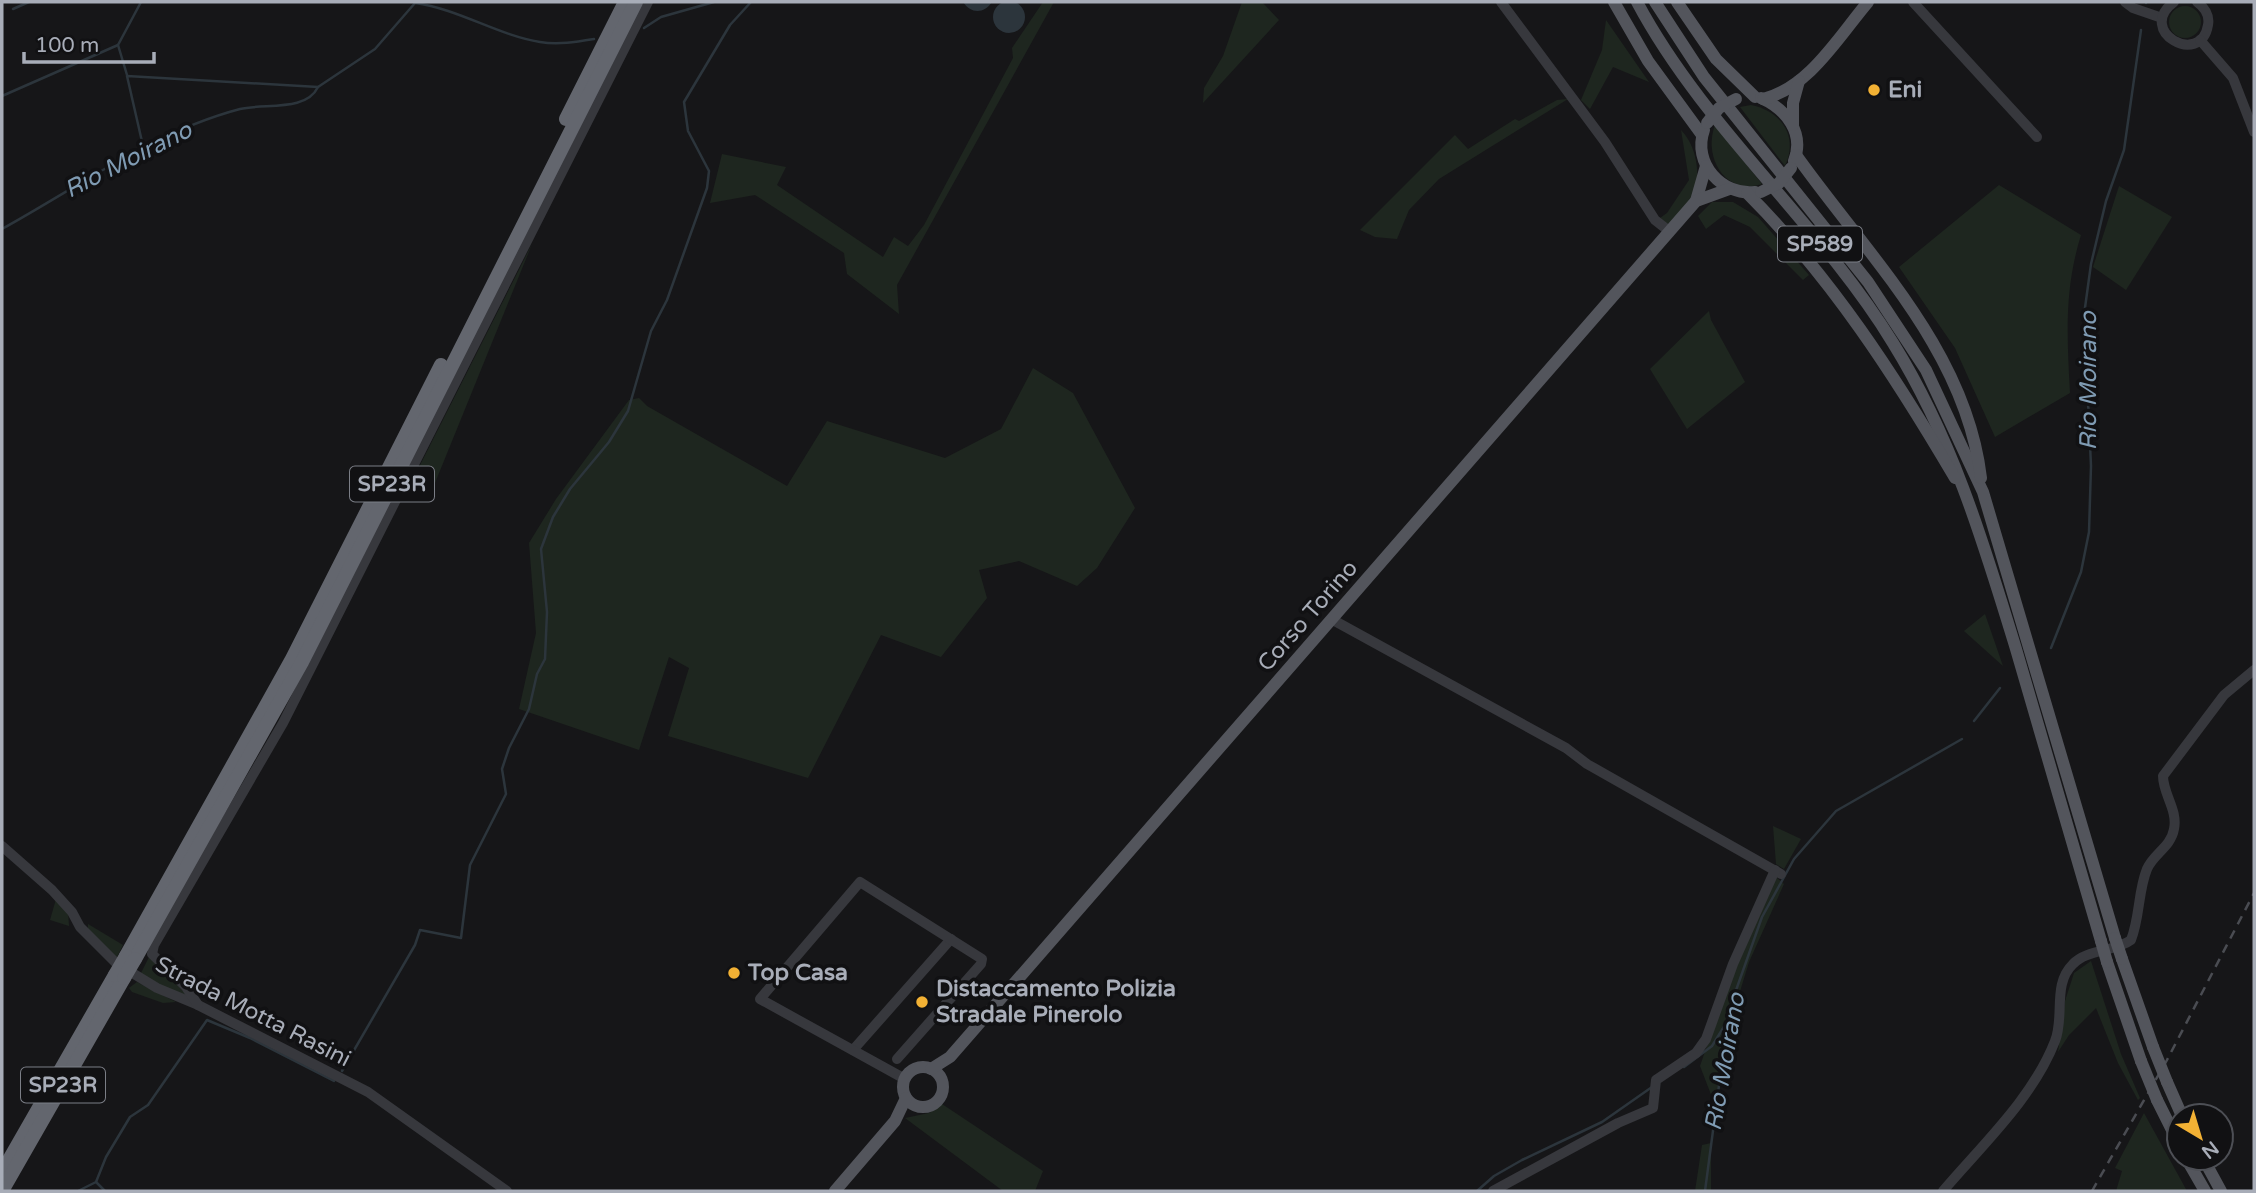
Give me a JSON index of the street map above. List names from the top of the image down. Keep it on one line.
{"streets":{"highway":["SP23R"],"main road":["SP589","Corso Torino"],"street":["Strada Motta Rasini"]},"water":["Rio Moirano"],"places":["Eni","Top Casa","Distaccamento Polizia Stradale Pinerolo"],"scale_bar":"100 m","north":"bottom right"}
